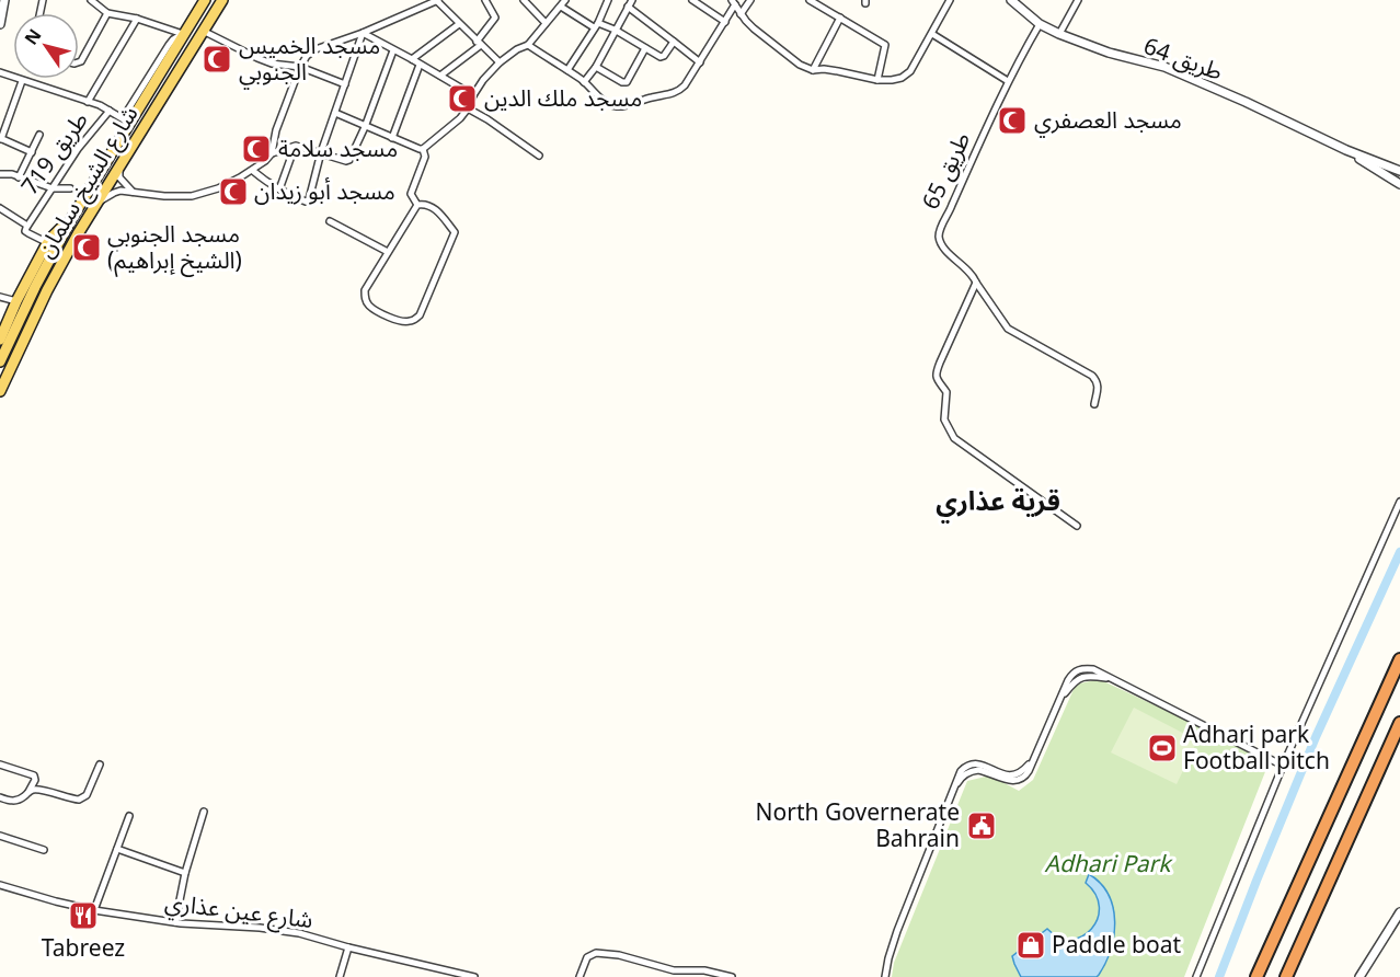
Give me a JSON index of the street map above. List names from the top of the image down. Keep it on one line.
{"streets":{"main road":["شارع الشيخ سلمان"],"street":["طريق 64","طريق 719","طريق 65","شارع عين عذاري"]},"crossings":[["طريق 64","طريق 65"]],"districts":["قرية عذاري"],"parks":["Adhari Park"],"places":{"mosque":["مسجد الخميس الجنوبي","مسجد ملك الدين","مسجد العصفري","مسجد سلامة","مسجد أبو زيدان","مسجد الجنوبي (الشيخ إبراهيم)"],"sports":["Adhari park Football pitch"],"public building":["North Governerate Bahrain"],"restaurant":["Tabreez"],"shop":["Paddle boat"]},"north":"top left"}
